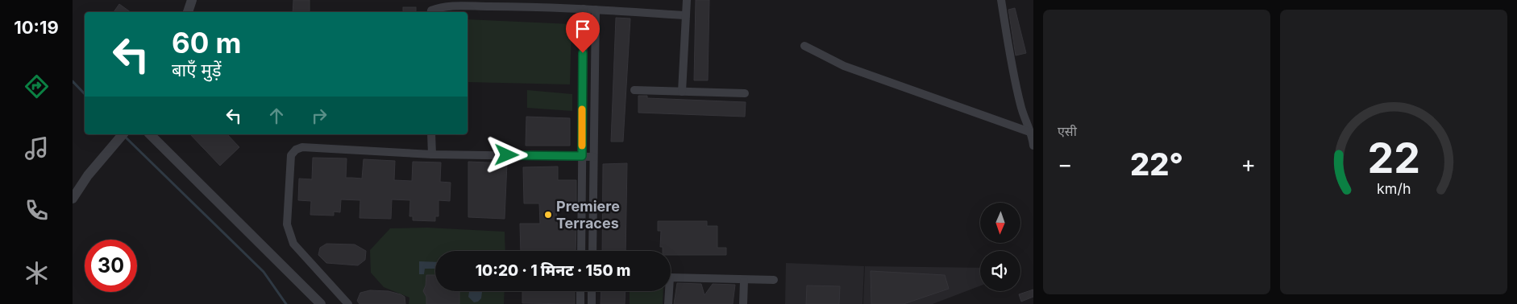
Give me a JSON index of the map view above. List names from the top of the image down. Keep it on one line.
{"places":["Premiere Terraces"],"north":"bottom","page":{"tabs":"10:19","tile":"एसी","turn":["60 m","बाएँ मुड़ें"],"heat":["−","22°","+"],"limit":"30","trip":"10:20 · 1 मिनट · 150 m","gauge":["22","km/h"]}}
